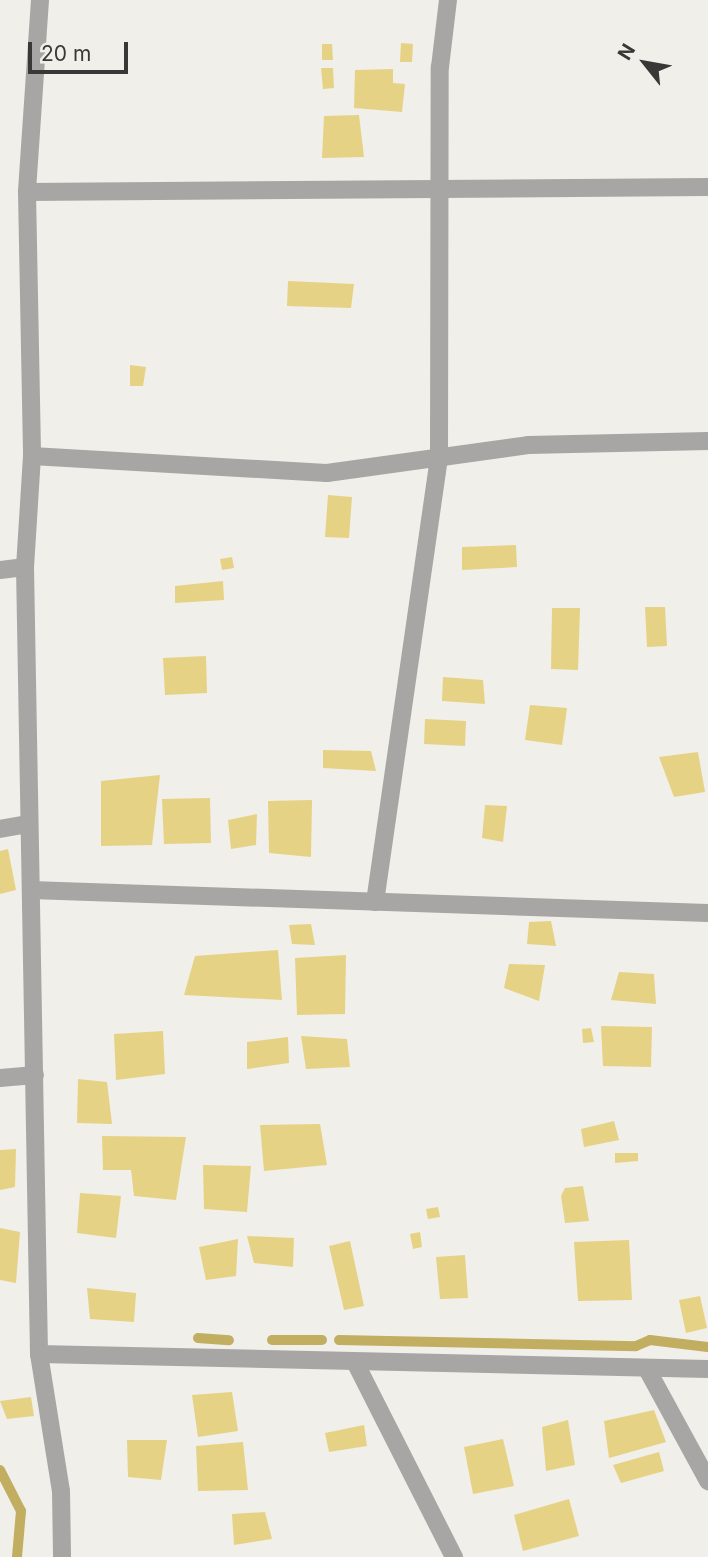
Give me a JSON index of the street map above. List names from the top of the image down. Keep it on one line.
{"scale_bar":"20 m","north":"top left"}
